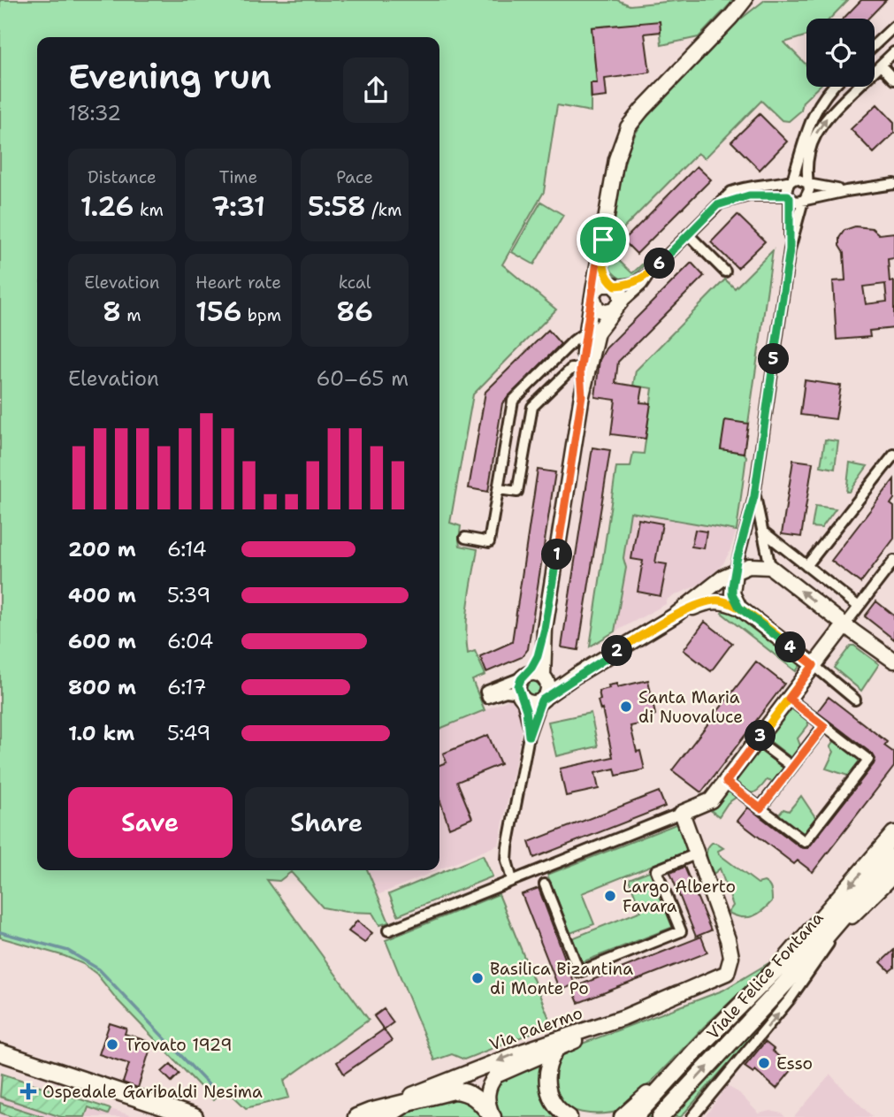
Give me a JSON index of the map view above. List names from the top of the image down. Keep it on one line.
{"streets":{"main road":["Viale Felice Fontana"],"street":["Via Palermo"]},"places":{"other":["Santa Maria di Nuovaluce","Largo Alberto Favara","Basilica Bizantina di Monte Po","Trovato 1929","Esso"],"health":["Ospedale Garibaldi Nesima"]},"page":{"heading":["Evening run","18:32"],"stats":[["Distance","1.26 km"],["Time","7:31"],["Pace","5:58 /km"],["Elevation","8 m"],["Heart rate","156 bpm"],["kcal","86"]],"pins":["6","5","1","4","2","3"],"chart":["Elevation","60–65 m"],"list":[{"name":"200 m","note":"6:14"},{"name":"400 m","note":"5:39"},{"name":"600 m","note":"6:04"},{"name":"800 m","note":"6:17"},{"name":"1.0 km","note":"5:49"}],"buttons":["Save","Share"]}}
